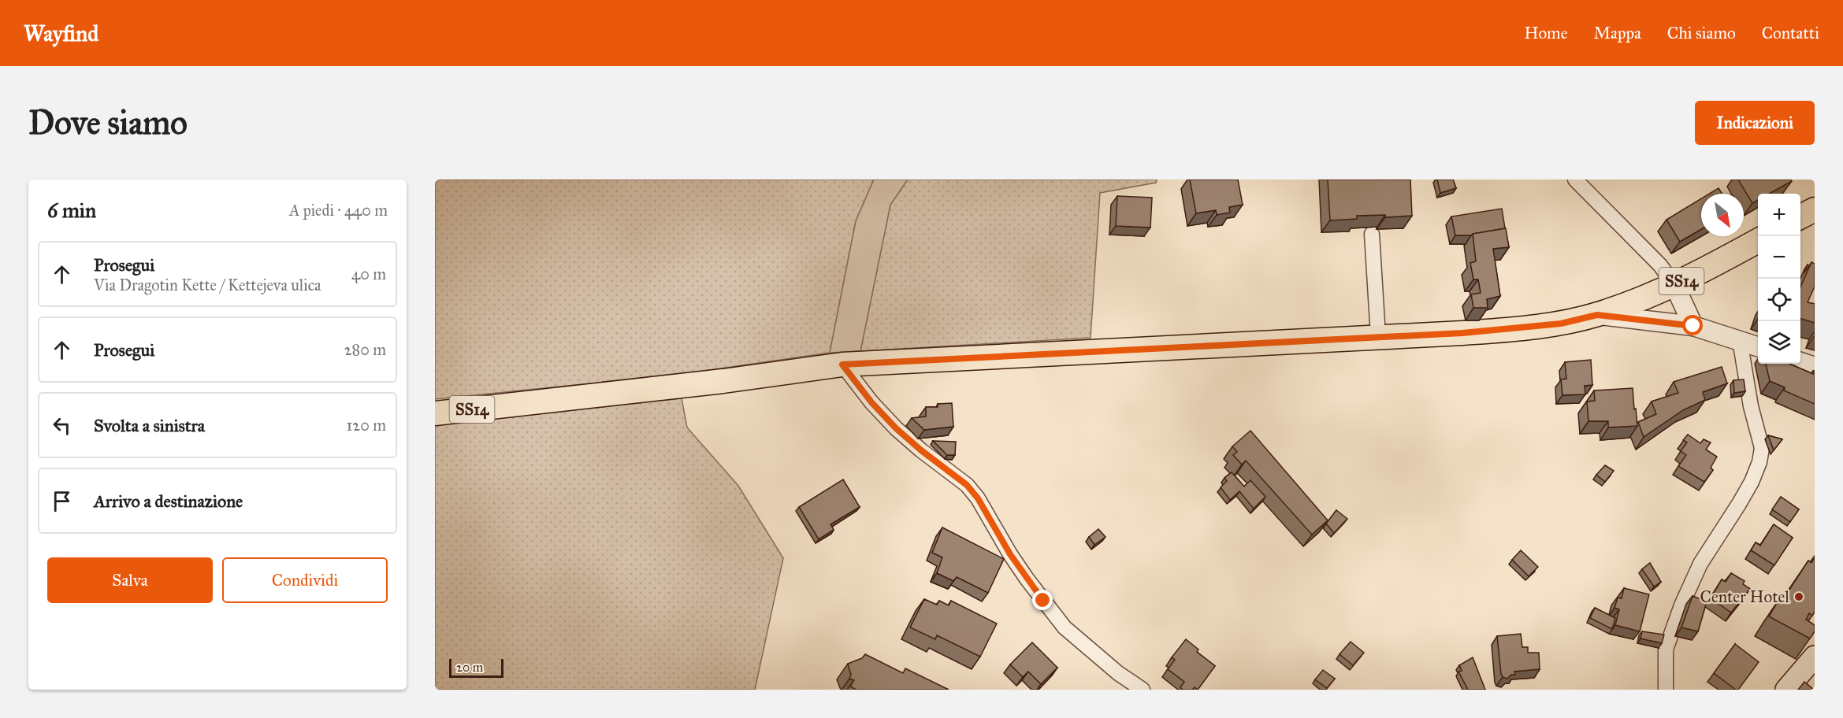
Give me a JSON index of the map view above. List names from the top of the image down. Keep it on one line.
{"streets":{"main road":["SS14"]},"places":["Center Hotel"],"scale_bar":"20 m","north":"bottom right","page":{"header":"Wayfind","nav":["Home","Mappa","Chi siamo","Contatti"],"buttons":["Indicazioni",["Salva","Condividi"]],"title":"Dove siamo","heading":["6 min","A piedi · 440 m"],"map_buttons":["+","−"],"list":[["Prosegui","Via Dragotin Kette / Kettejeva ulica","40 m"],["Prosegui","280 m"],["Svolta a sinistra","120 m"],"Arrivo a destinazione"],"scale":"20 m"}}
